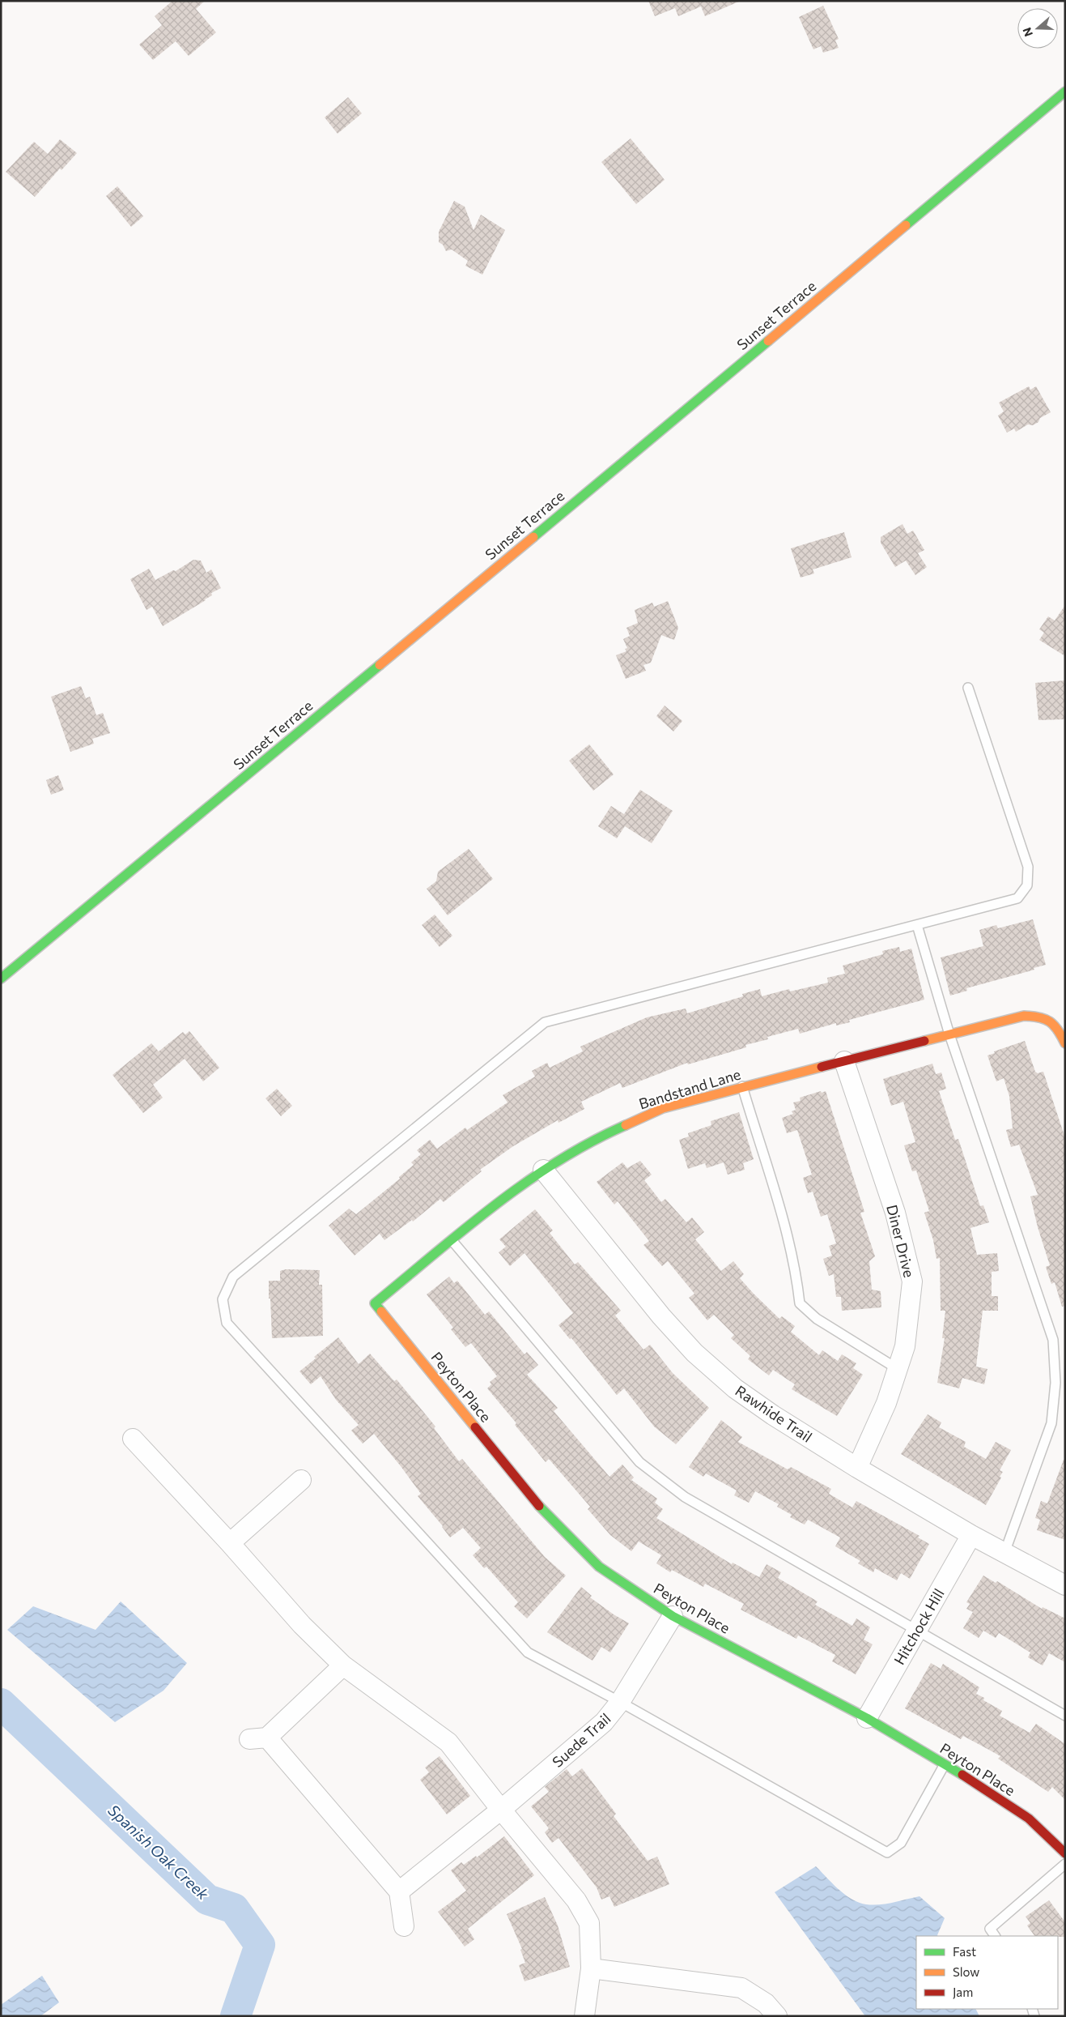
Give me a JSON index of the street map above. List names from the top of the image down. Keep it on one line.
{"streets":{"street":["Sunset Terrace","Bandstand Lane","Diner Drive","Peyton Place","Rawhide Trail","Hitchock Hill","Suede Trail"]},"crossings":[["Bandstand Lane","Diner Drive"],["Bandstand Lane","Peyton Place"],["Bandstand Lane","Rawhide Trail"],["Diner Drive","Rawhide Trail"],["Peyton Place","Hitchock Hill"],["Peyton Place","Suede Trail"],["Rawhide Trail","Hitchock Hill"]],"water":["Spanish Oak Creek"],"legend":["Fast","Slow","Jam"],"north":"left"}
